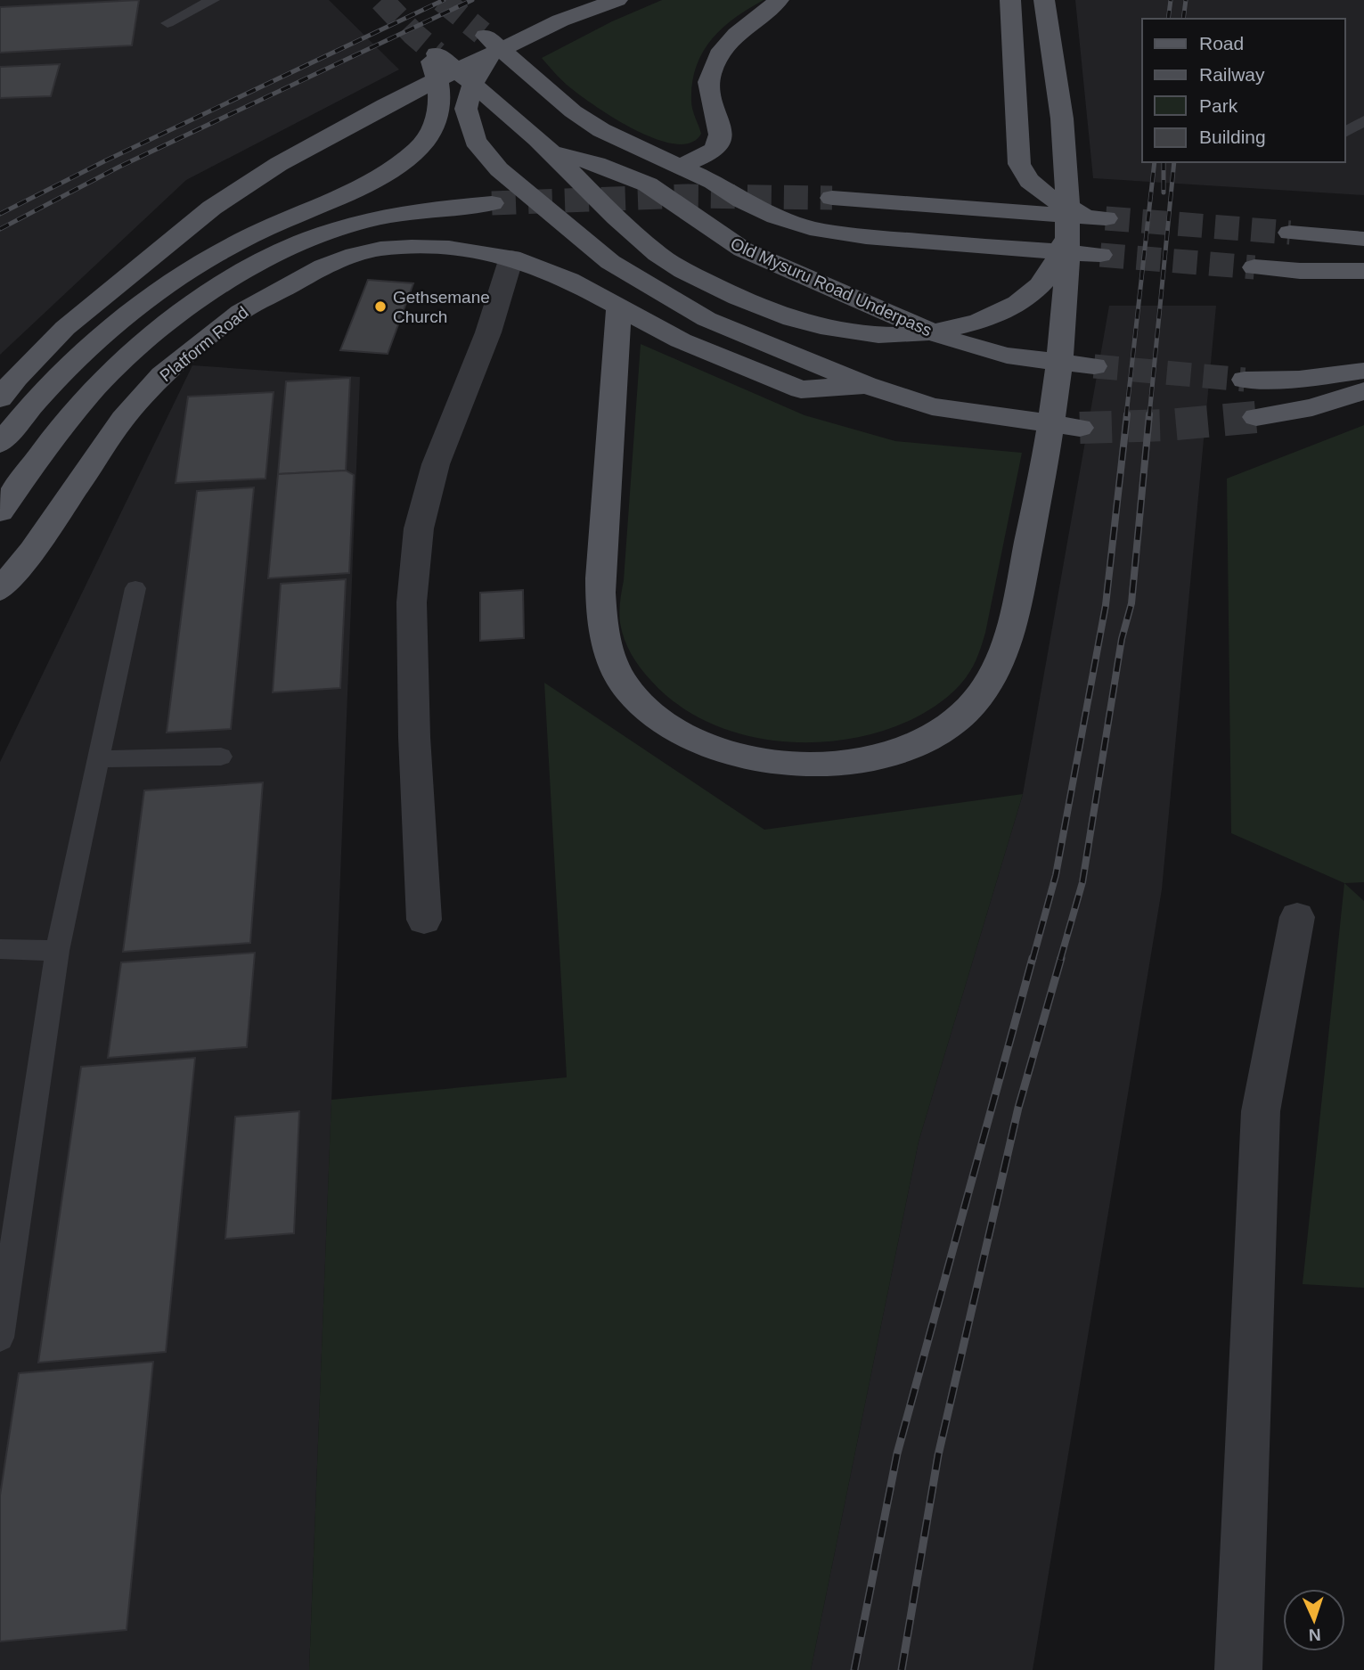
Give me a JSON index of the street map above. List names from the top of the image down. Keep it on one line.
{"streets":{"main road":["Old Mysuru Road Underpass","Platform Road"]},"places":["Gethsemane Church"],"legend":["Road","Railway","Park","Building"],"north":"bottom"}
